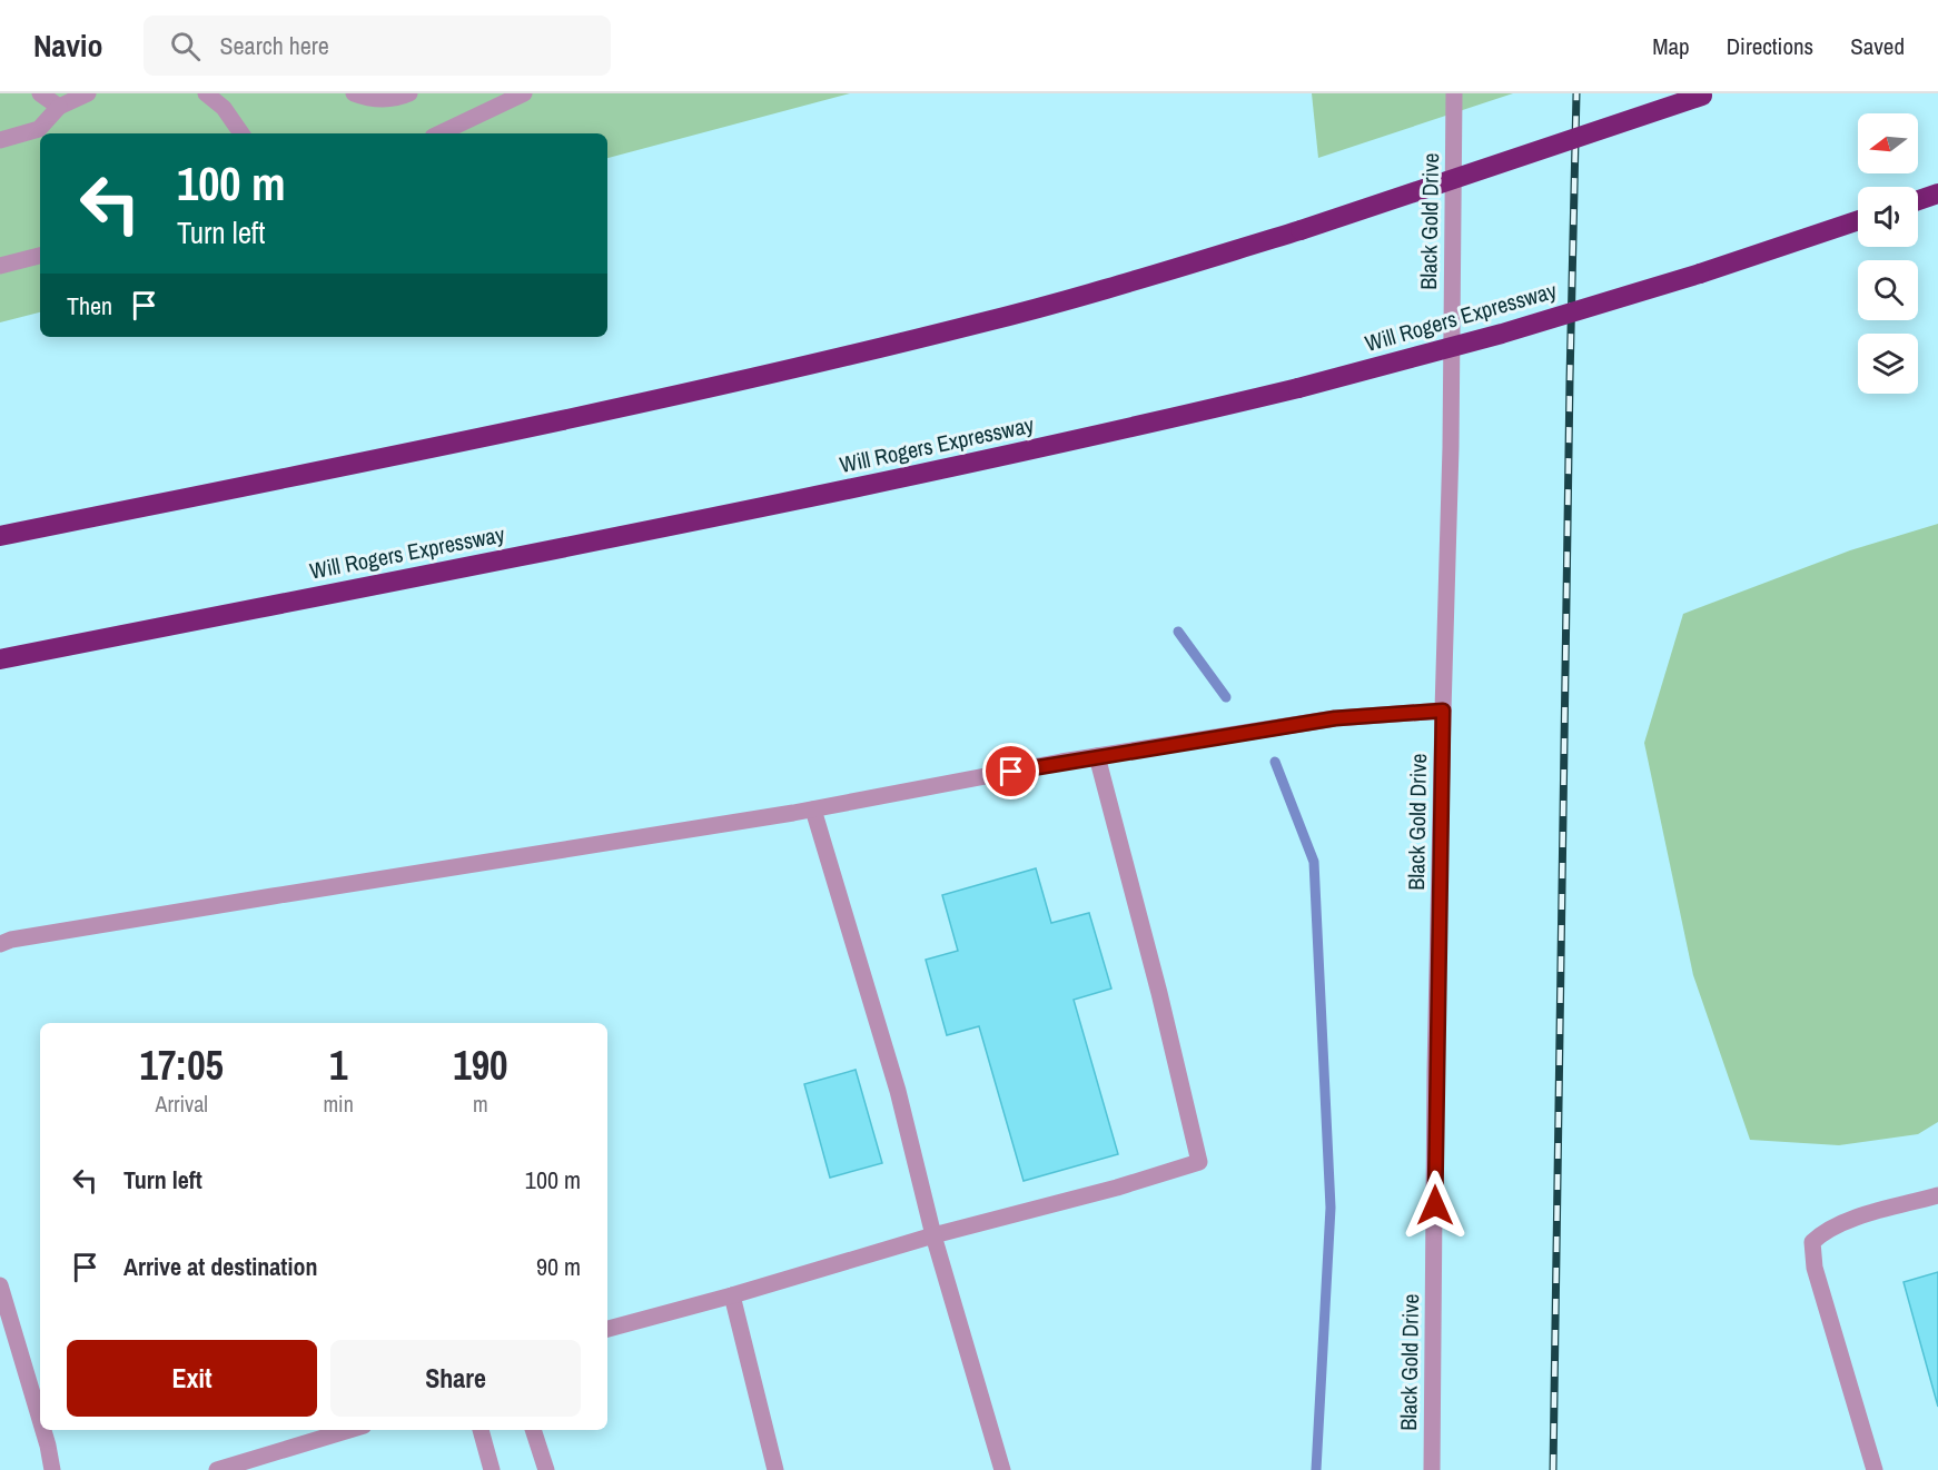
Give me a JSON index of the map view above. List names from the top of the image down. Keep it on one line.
{"streets":{"highway":["Will Rogers Expressway"],"street":["Black Gold Drive"]},"north":"left","page":{"header":"Navio","search":"Search here","nav":["Map","Directions","Saved"],"turn":["100 m","Turn left"],"then":"Then","eta":["17:05","Arrival","1","min","190","m"],"list":[{"name":"Turn left","value":"100 m"},{"name":"Arrive at destination","value":"90 m"}],"buttons":["Exit","Share"]}}
